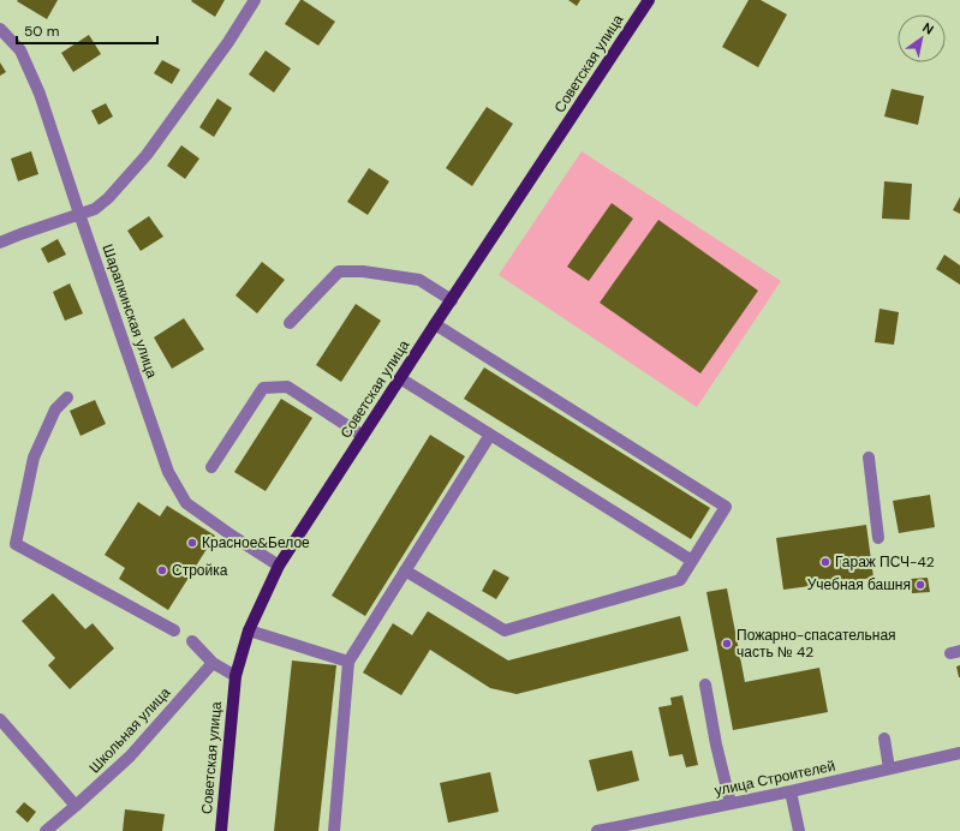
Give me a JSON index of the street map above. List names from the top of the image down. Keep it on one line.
{"streets":{"main road":["Советская улица"],"street":["Шарапкинская улица","Школьная улица","улица Строителей"]},"crossings":[["Советская улица","Шарапкинская улица"]],"places":["Красное&Белое","Гараж ПСЧ-42","Стройка","Учебная башня","Пожарно-спасательная часть № 42"],"scale_bar":"50 m","north":"top right"}
